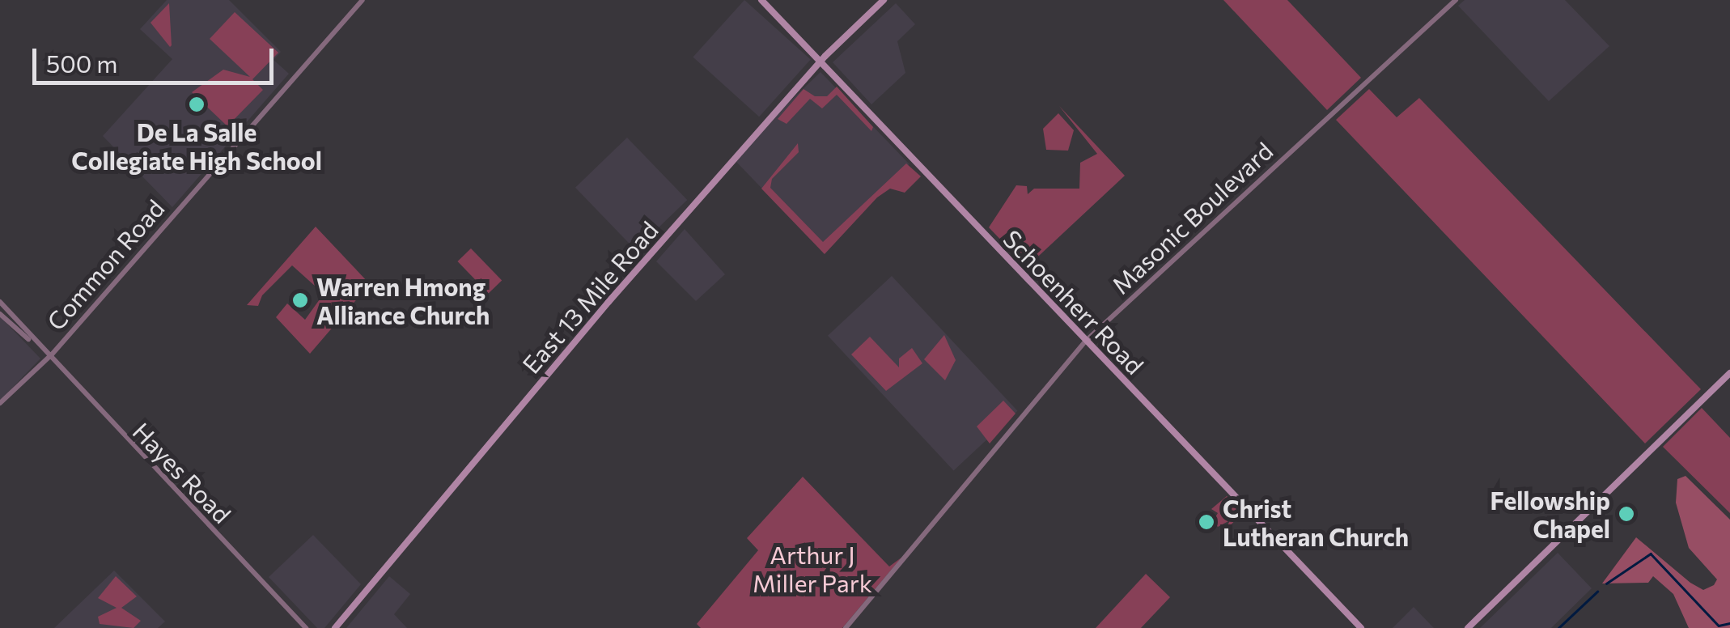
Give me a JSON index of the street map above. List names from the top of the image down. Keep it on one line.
{"streets":{"main road":["East 13 Mile Road","Schoenherr Road"],"street":["Masonic Boulevard","Common Road","Hayes Road"]},"crossings":[["Masonic Boulevard","Schoenherr Road"],["Common Road","Hayes Road"],["East 13 Mile Road","Schoenherr Road"]],"parks":["Arthur J Miller Park"],"places":["De La Salle Collegiate High School","Warren Hmong Alliance Church","Fellowship Chapel","Christ Lutheran Church"],"scale_bar":"500 m"}
